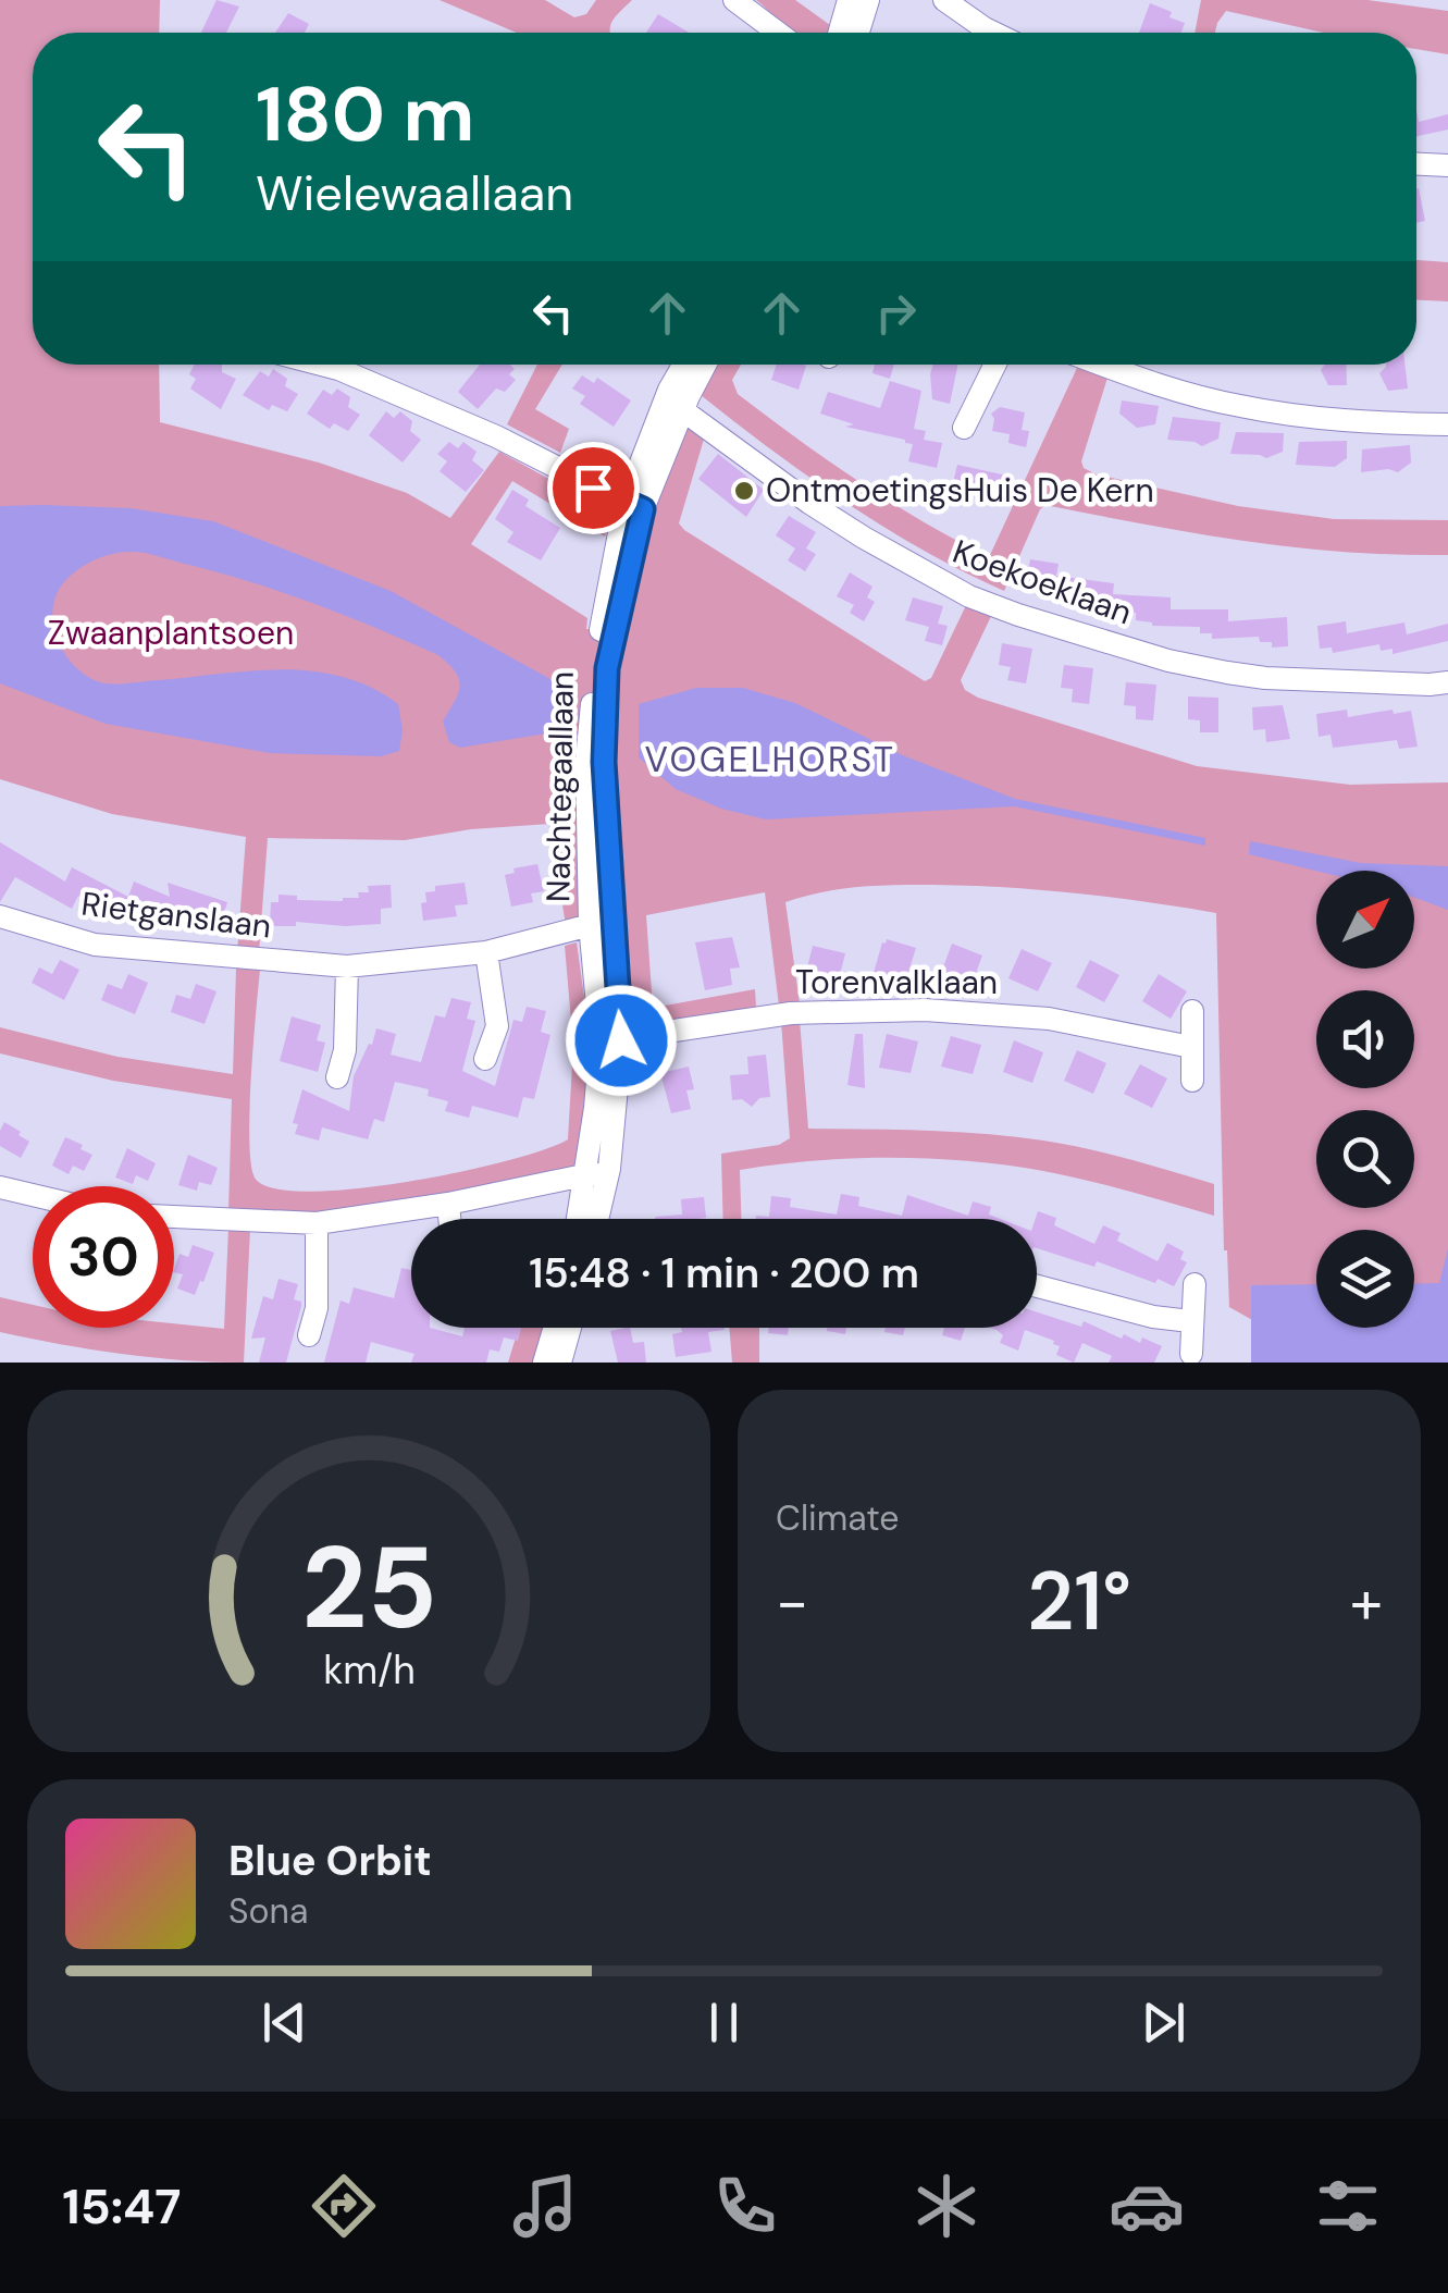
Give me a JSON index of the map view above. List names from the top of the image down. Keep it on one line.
{"streets":{"street":["Koekoeklaan","Nachtegaallaan","Rietganslaan","Torenvalklaan"]},"crossings":[["Koekoeklaan","Nachtegaallaan"],["Nachtegaallaan","Rietganslaan"],["Nachtegaallaan","Torenvalklaan"]],"districts":["VOGELHORST"],"parks":["Zwaanplantsoen"],"places":["OntmoetingsHuis De Kern"],"north":"top right","page":{"turn":["180 m","Wielewaallaan"],"limit":"30","trip":"15:48 · 1 min · 200 m","tile":"Climate","heat":["−","21°","+"],"song":["Blue Orbit","Sona"],"tabs":"15:47","gauge":["25","km/h"]}}
